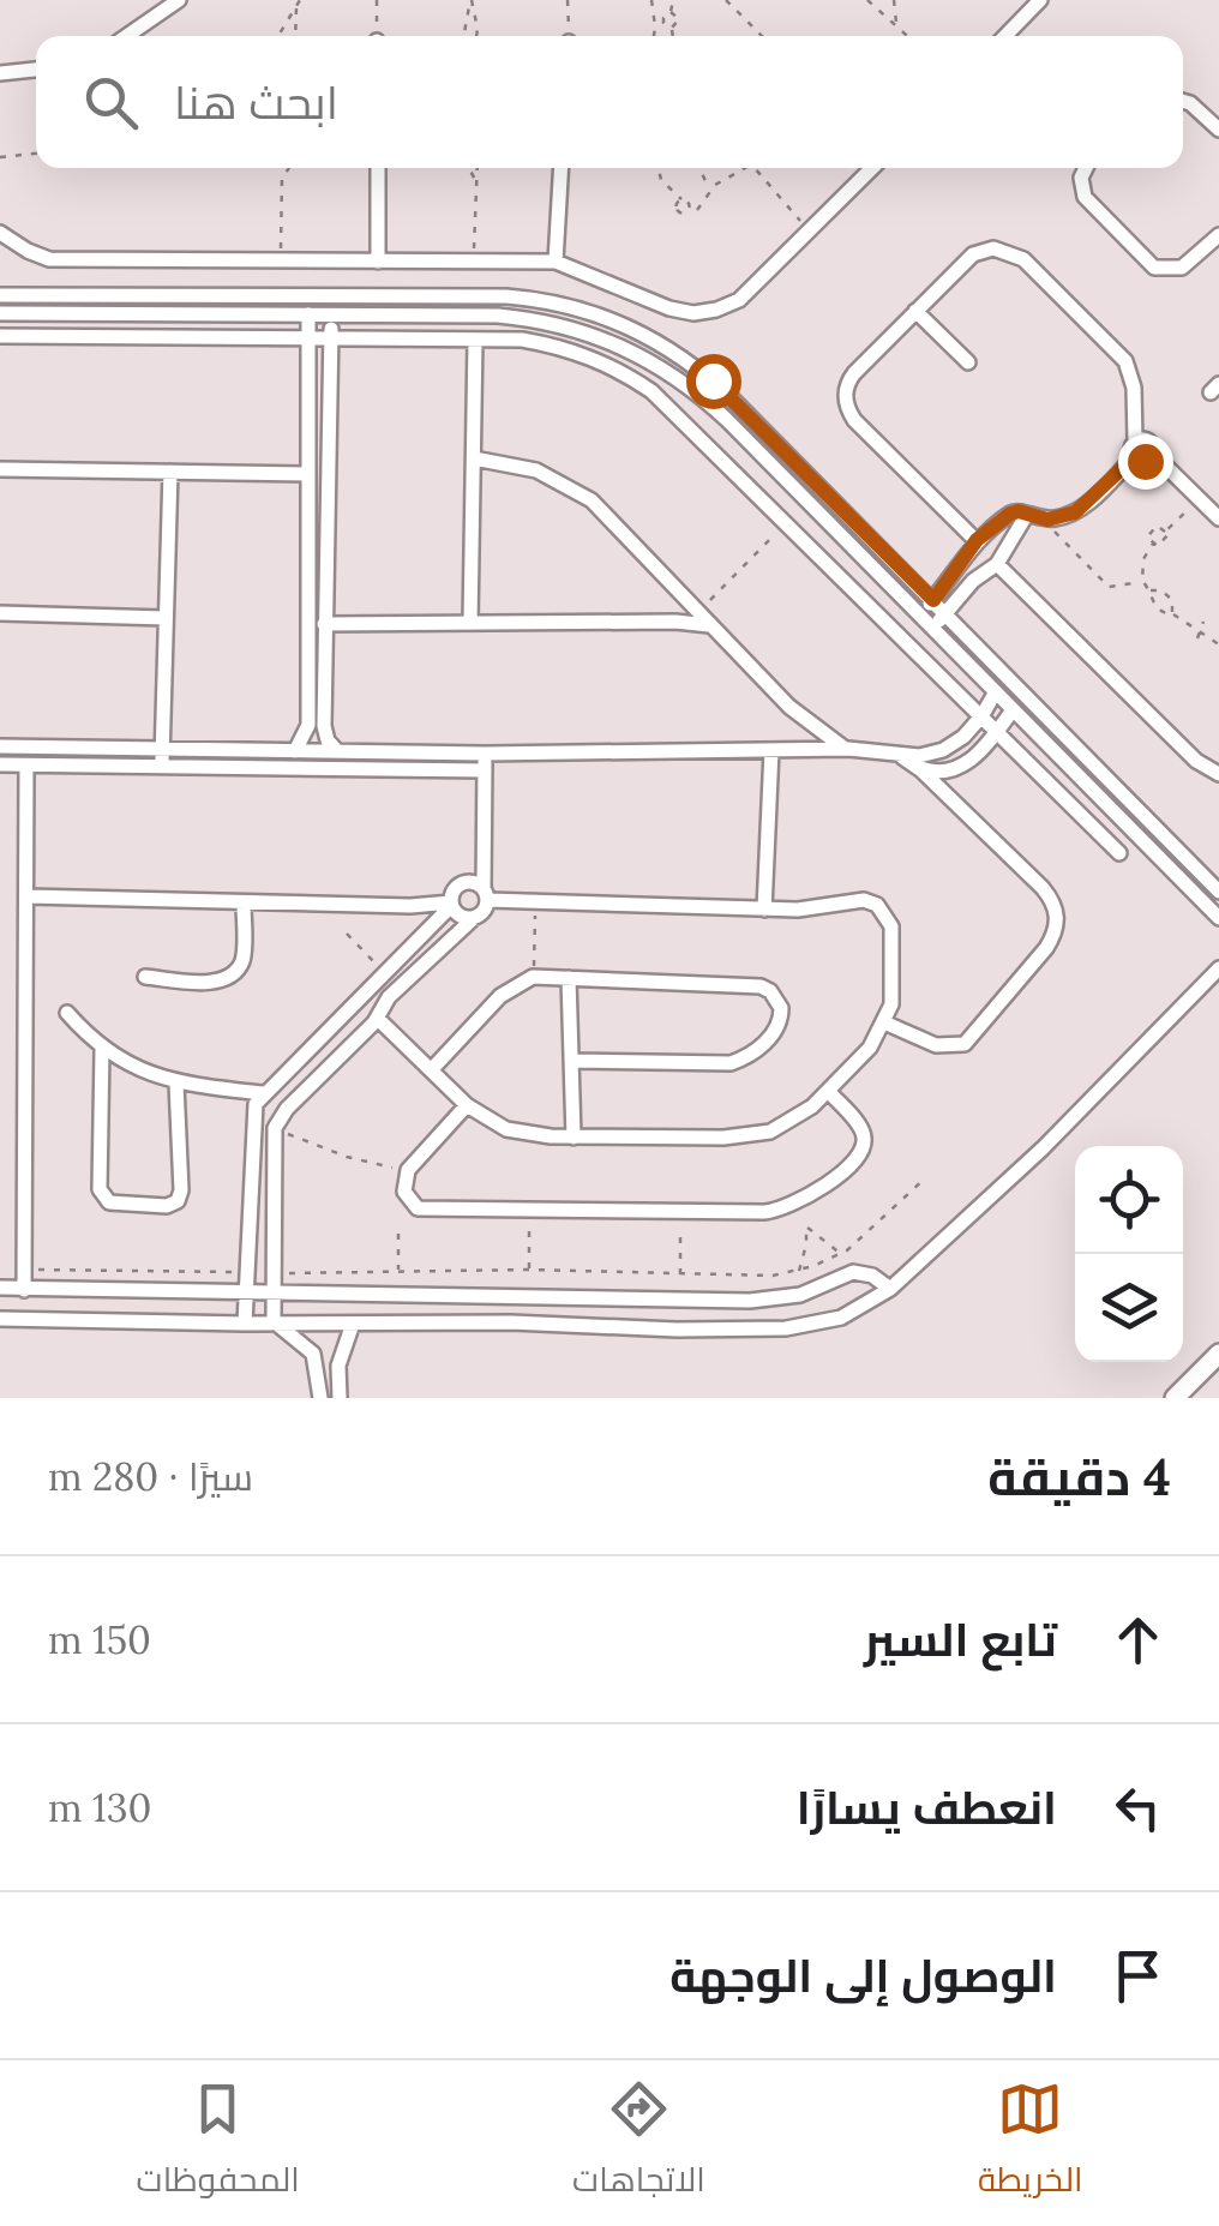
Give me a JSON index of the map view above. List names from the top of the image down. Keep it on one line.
{"page":{"search":"ابحث هنا","heading":["4 دقيقة","سيرًا · 280 m"],"list":[["تابع السير","150 m"],["انعطف يسارًا","130 m"],"الوصول إلى الوجهة"],"nav":["الخريطة","الاتجاهات","المحفوظات"]}}
